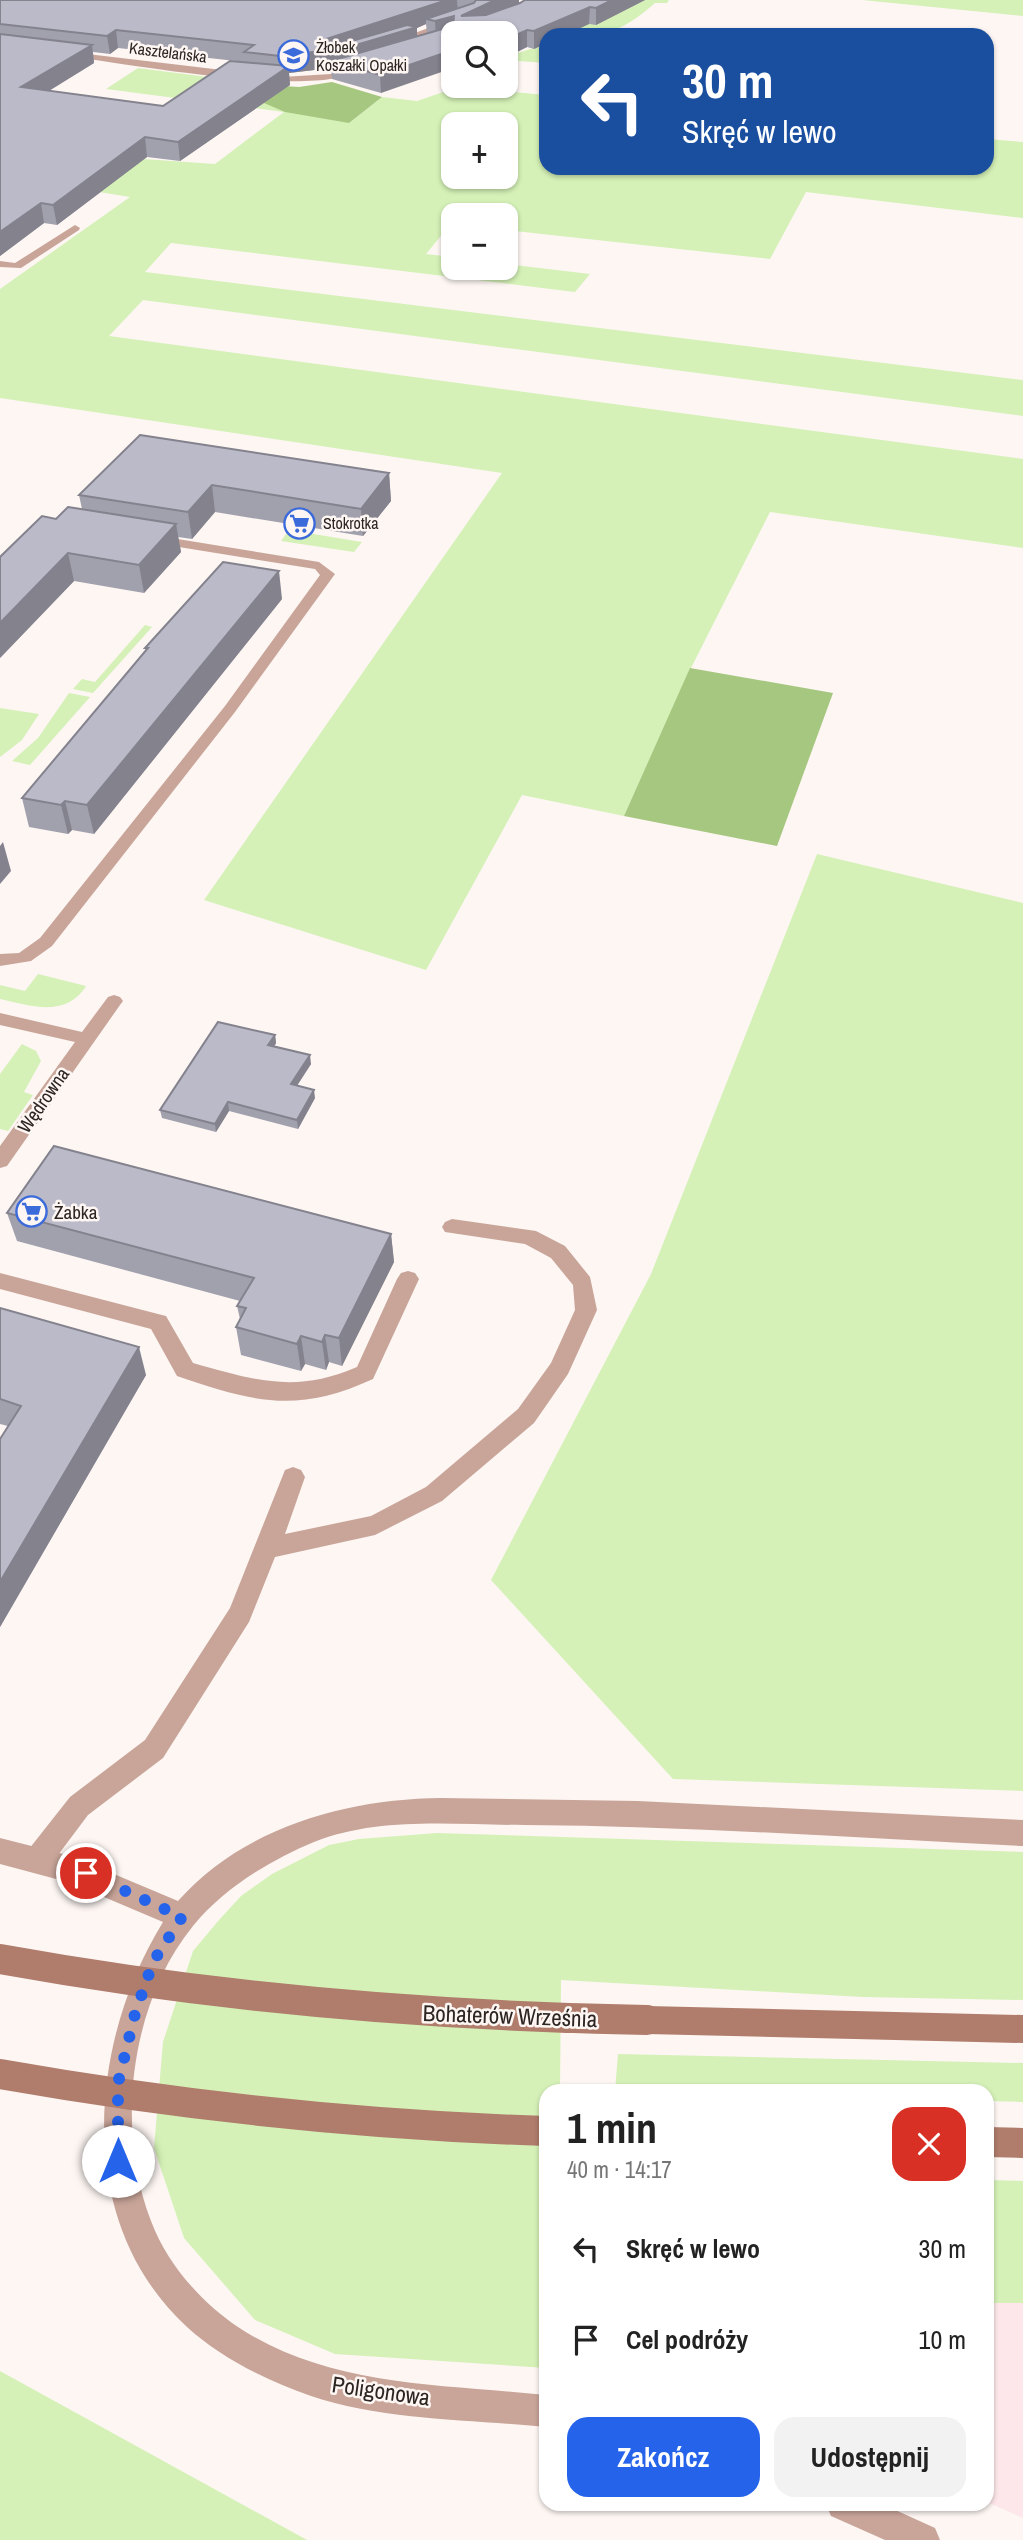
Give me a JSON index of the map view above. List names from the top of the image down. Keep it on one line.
{"streets":{"main road":["Bohaterów Września"],"street":["Kasztelańska","Wędrowna","Poligonowa"]},"places":{"school or university":["Żłobek Koszałki Opałki"],"supermarket":["Stokrotka","Żabka"]},"page":{"map_buttons":["+","−"],"turn":["30 m","Skręć w lewo"],"heading":["1 min","40 m · 14:17"],"list":[{"name":"Skręć w lewo","value":"30 m"},{"name":"Cel podróży","value":"10 m"}],"buttons":["Zakończ","Udostępnij"]}}
